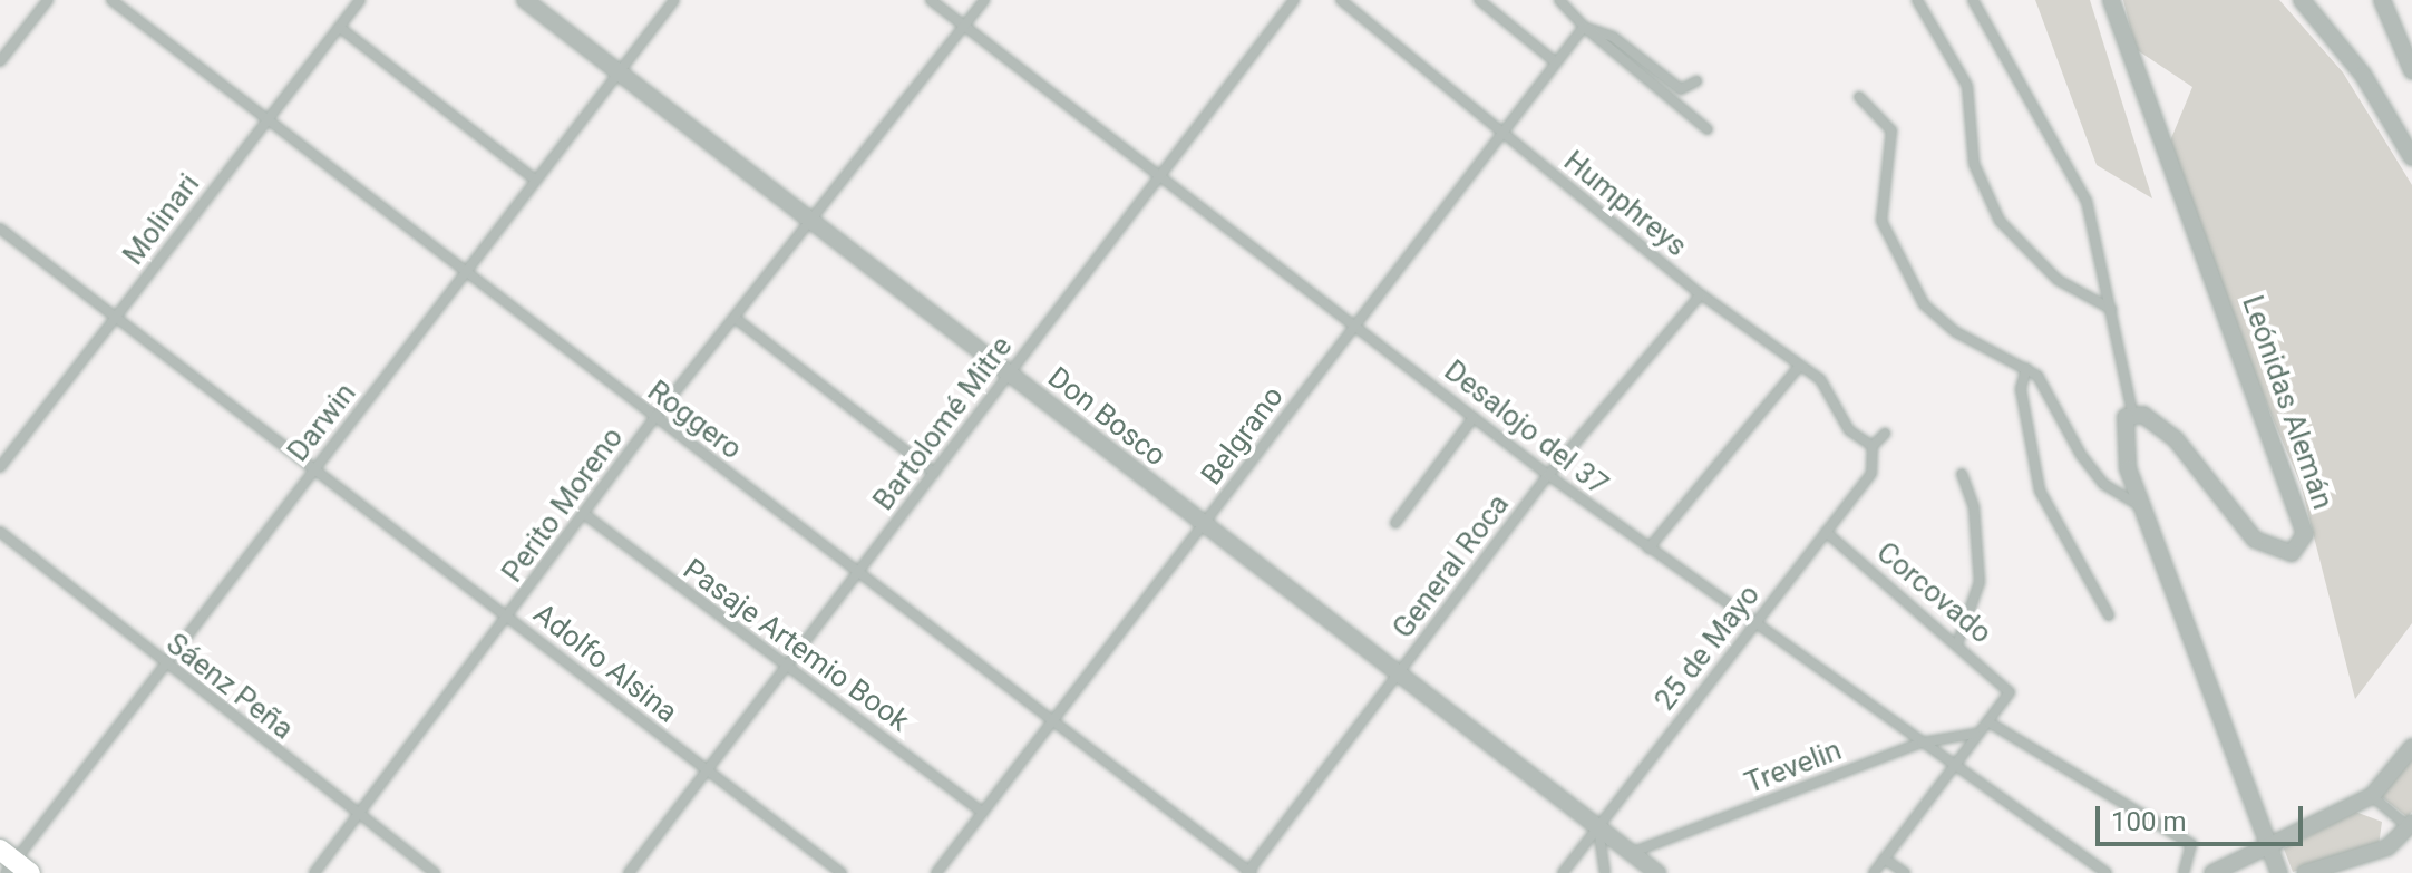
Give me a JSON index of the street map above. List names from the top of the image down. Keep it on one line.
{"streets":{"street":["Humphreys","Molinari","Leónidas Alemán","Don Bosco","Roggero","Darwin","Bartolomé Mitre","Desalojo del 37","Belgrano","Perito Moreno","General Roca","Corcovado","Pasaje Artemio Book","25 de Mayo","Adolfo Alsina","Sáenz Peña","Trevelin"]},"crossings":[["Humphreys","Belgrano"],["Humphreys","General Roca"],["Humphreys","25 de Mayo"],["Molinari","Roggero"],["Molinari","Adolfo Alsina"],["Don Bosco","Darwin"],["Don Bosco","Bartolomé Mitre"],["Don Bosco","Belgrano"],["Don Bosco","Perito Moreno"],["Don Bosco","General Roca"],["Don Bosco","25 de Mayo"],["Don Bosco","Trevelin"],["Roggero","Darwin"],["Roggero","Bartolomé Mitre"],["Roggero","Belgrano"],["Roggero","Perito Moreno"],["Roggero","General Roca"],["Darwin","Adolfo Alsina"],["Darwin","Sáenz Peña"],["Bartolomé Mitre","Desalojo del 37"],["Bartolomé Mitre","Pasaje Artemio Book"],["Bartolomé Mitre","Adolfo Alsina"],["Desalojo del 37","Belgrano"],["Desalojo del 37","Perito Moreno"],["Desalojo del 37","General Roca"],["Desalojo del 37","25 de Mayo"],["Desalojo del 37","Trevelin"],["Belgrano","Pasaje Artemio Book"],["Perito Moreno","Pasaje Artemio Book"],["Perito Moreno","Adolfo Alsina"],["Perito Moreno","Sáenz Peña"],["Corcovado","25 de Mayo"]],"scale_bar":"100 m"}
